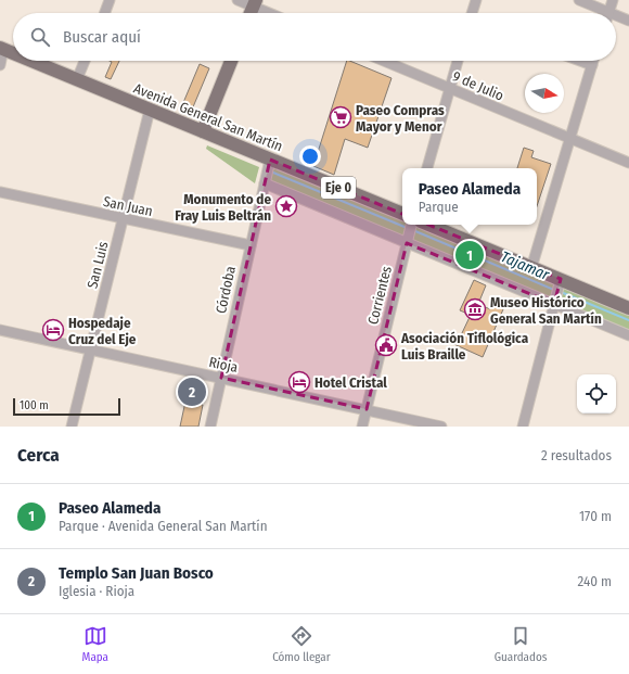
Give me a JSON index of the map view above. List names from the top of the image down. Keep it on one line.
{"streets":{"main road":["Avenida General San Martín","Eje 0"],"street":["9 de Julio","San Juan","San Luis","Córdoba","Corrientes","Rioja"]},"crossings":[["Avenida General San Martín","San Luis"],["Avenida General San Martín","Córdoba"],["San Juan","San Luis"],["San Juan","Córdoba"],["San Luis","Rioja"],["Córdoba","Rioja"],["Corrientes","Rioja"]],"water":["Tajamar"],"places":{"supermarket":["Paseo Compras Mayor y Menor"],"place":["Monumento de Fray Luis Beltrán"],"museum":["Museo Histórico General San Martín"],"hotel":["Hospedaje Cruz del Eje","Hotel Cristal"],"public building":["Asociación Tiflológica Luis Braille"]},"scale_bar":"100 m","north":"right","page":{"search":"Buscar aquí","popup":["Paseo Alameda","Parque"],"pins":["1","2"],"scale":"100 m","heading":["Cerca","2 resultados"],"list":[{"mark":"1","name":"Paseo Alameda","note":"Parque · Avenida General San Martín","value":"170 m"},{"mark":"2","name":"Templo San Juan Bosco","note":"Iglesia · Rioja","value":"240 m"}],"nav":["Mapa","Cómo llegar","Guardados"]}}
